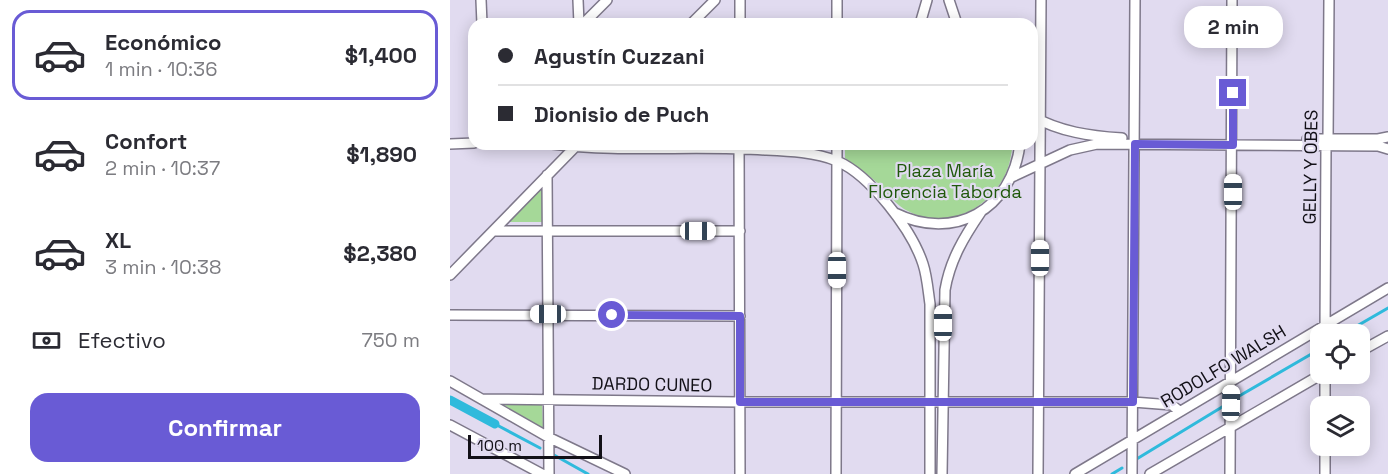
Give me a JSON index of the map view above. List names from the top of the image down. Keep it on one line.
{"streets":{"street":["GELLY Y OBES","RODOLFO WALSH","DARDO CUNEO"]},"crossings":[["RODOLFO WALSH","DARDO CUNEO"]],"parks":["Plaza María Florencia Taborda"],"scale_bar":"100 m","page":{"bubble":"2 min","list":[{"name":"Económico","note":"1 min · 10:36","value":"$1,400"},{"name":"Confort","note":"2 min · 10:37","value":"$1,890"},{"name":"XL","note":"3 min · 10:38","value":"$2,380"}],"banner":["Agustín Cuzzani","Dionisio de Puch"],"pay":["Efectivo","750 m"],"buttons":"Confirmar","scale":"100 m"}}
